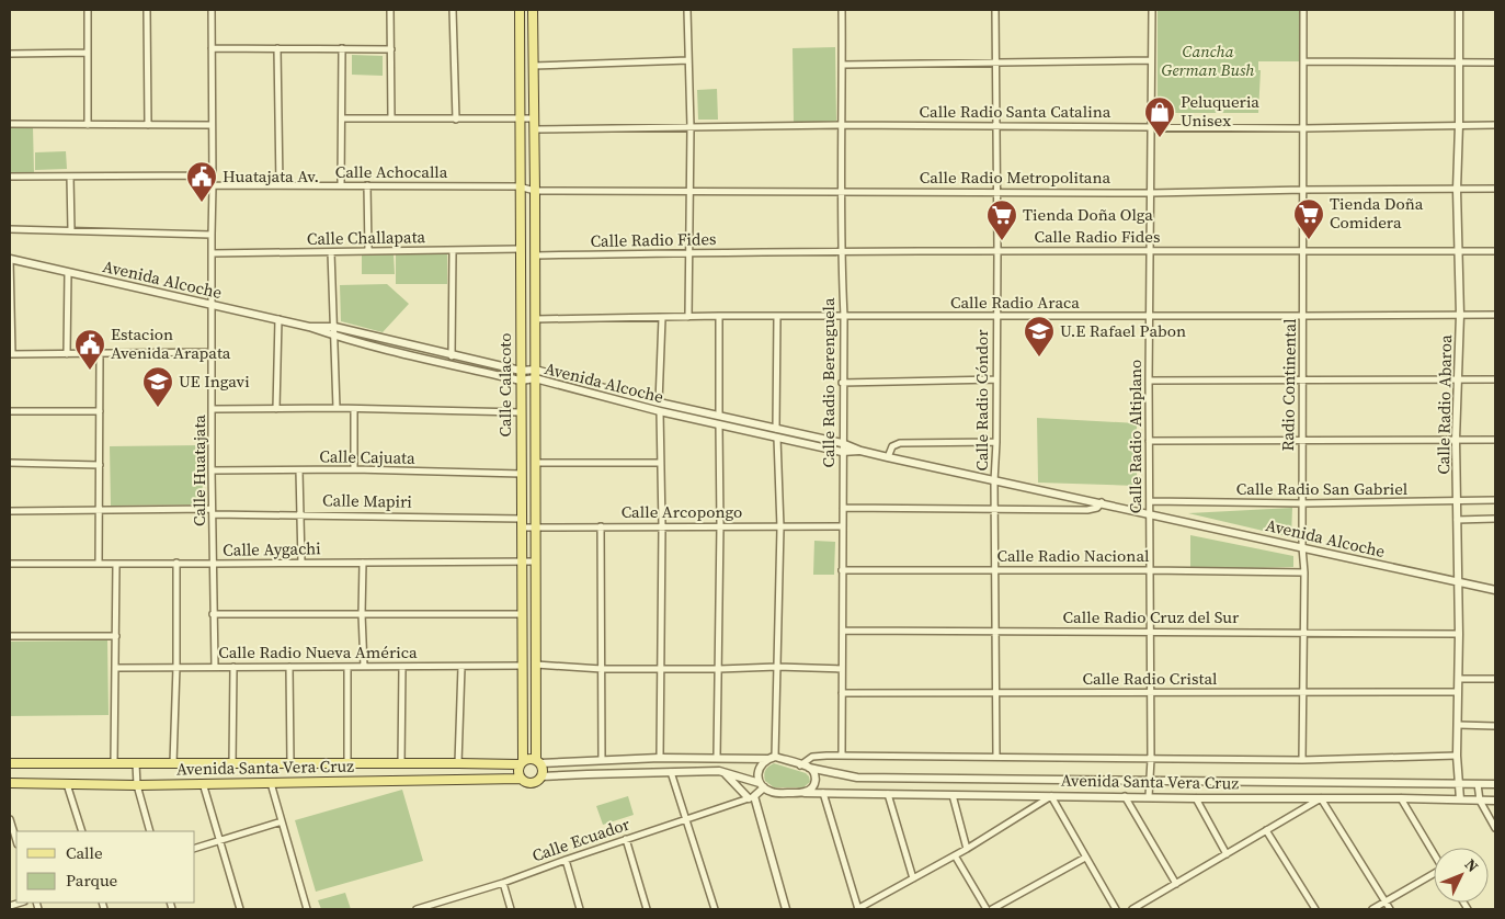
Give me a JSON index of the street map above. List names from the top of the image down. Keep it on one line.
{"streets":{"main road":["Calle Calacoto","Avenida Santa Vera Cruz"],"street":["Calle Radio Santa Catalina","Calle Achocalla","Calle Radio Metropolitana","Calle Radio Fides","Calle Challapata","Avenida Alcoche","Calle Radio Araca","Calle Radio Berenguela","Radio Continental","Calle Radio Cóndor","Calle Radio Abaroa","Calle Radio Altiplano","Calle Cajuata","Calle Huatajata","Calle Radio San Gabriel","Calle Mapiri","Calle Arcopongo","Calle Aygachi","Calle Radio Nacional","Calle Radio Cruz del Sur","Calle Radio Nueva América","Calle Radio Cristal","Calle Ecuador"]},"crossings":[["Calle Radio Santa Catalina","Calle Radio Berenguela"],["Calle Radio Santa Catalina","Calle Calacoto"],["Calle Radio Santa Catalina","Radio Continental"],["Calle Radio Santa Catalina","Calle Radio Cóndor"],["Calle Radio Santa Catalina","Calle Radio Abaroa"],["Calle Radio Santa Catalina","Calle Radio Altiplano"],["Calle Achocalla","Calle Radio Metropolitana"],["Calle Achocalla","Calle Calacoto"],["Calle Achocalla","Calle Huatajata"],["Calle Radio Metropolitana","Calle Radio Berenguela"],["Calle Radio Metropolitana","Calle Calacoto"],["Calle Radio Metropolitana","Radio Continental"],["Calle Radio Metropolitana","Calle Radio Cóndor"],["Calle Radio Metropolitana","Calle Radio Abaroa"],["Calle Radio Metropolitana","Calle Radio Altiplano"],["Calle Radio Fides","Calle Radio Berenguela"],["Calle Radio Fides","Calle Calacoto"],["Calle Radio Fides","Radio Continental"],["Calle Radio Fides","Calle Radio Cóndor"],["Calle Radio Fides","Calle Radio Abaroa"],["Calle Radio Fides","Calle Radio Altiplano"],["Calle Challapata","Calle Calacoto"],["Calle Challapata","Calle Huatajata"],["Avenida Alcoche","Calle Radio Berenguela"],["Avenida Alcoche","Calle Calacoto"],["Avenida Alcoche","Radio Continental"],["Avenida Alcoche","Calle Radio Cóndor"],["Avenida Alcoche","Calle Radio Abaroa"],["Avenida Alcoche","Calle Radio Altiplano"],["Avenida Alcoche","Calle Huatajata"],["Calle Radio Araca","Calle Radio Berenguela"],["Calle Radio Araca","Calle Calacoto"],["Calle Radio Araca","Radio Continental"],["Calle Radio Araca","Calle Radio Cóndor"],["Calle Radio Araca","Calle Radio Abaroa"],["Calle Radio Araca","Calle Radio Altiplano"],["Calle Radio Berenguela","Calle Arcopongo"],["Calle Radio Berenguela","Calle Radio Nacional"],["Calle Radio Berenguela","Calle Radio Cruz del Sur"],["Calle Radio Berenguela","Calle Radio Cristal"],["Calle Calacoto","Calle Cajuata"],["Calle Calacoto","Calle Mapiri"],["Calle Calacoto","Calle Arcopongo"],["Calle Calacoto","Calle Aygachi"],["Calle Calacoto","Calle Radio Nueva América"],["Calle Calacoto","Avenida Santa Vera Cruz"],["Radio Continental","Calle Radio San Gabriel"],["Radio Continental","Calle Radio Nacional"],["Radio Continental","Calle Radio Cruz del Sur"],["Radio Continental","Calle Radio Cristal"],["Calle Radio Cóndor","Calle Radio Nacional"],["Calle Radio Cóndor","Calle Radio Cruz del Sur"],["Calle Radio Cóndor","Calle Radio Cristal"],["Calle Radio Abaroa","Calle Radio San Gabriel"],["Calle Radio Abaroa","Calle Radio Cruz del Sur"],["Calle Radio Abaroa","Calle Radio Cristal"],["Calle Radio Abaroa","Avenida Santa Vera Cruz"],["Calle Radio Altiplano","Calle Radio San Gabriel"],["Calle Radio Altiplano","Calle Radio Nacional"],["Calle Radio Altiplano","Calle Radio Cruz del Sur"],["Calle Radio Altiplano","Calle Radio Cristal"],["Calle Radio Altiplano","Avenida Santa Vera Cruz"],["Calle Cajuata","Calle Huatajata"],["Calle Huatajata","Calle Mapiri"],["Calle Huatajata","Calle Aygachi"],["Calle Huatajata","Calle Radio Nueva América"],["Calle Mapiri","Calle Arcopongo"]],"parks":["Cancha German Bush"],"places":{"shop":["Peluqueria Unisex"],"public building":["Huatajata Av.","Estacion Avenida Arapata"],"supermarket":["Tienda Doña Comidera","Tienda Doña Olga"],"school or university":["U.E Rafael Pabon","UE Ingavi"]},"legend":["Calle","Parque"],"north":"top right"}
